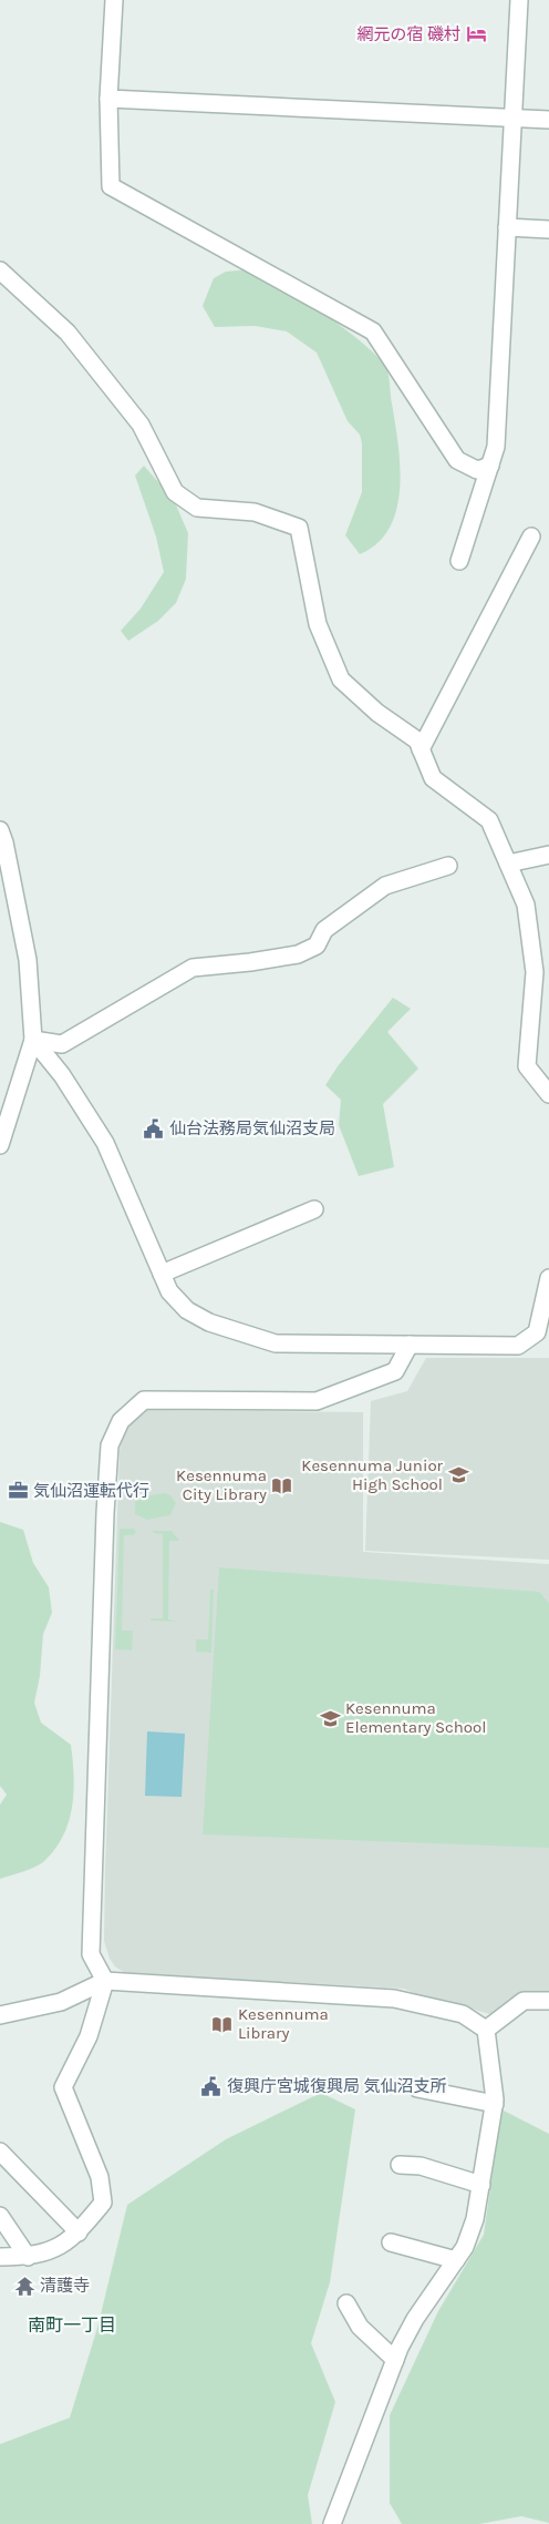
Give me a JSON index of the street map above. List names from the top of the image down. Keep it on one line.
{"districts":["南町一丁目"],"places":{"hotel":["網元の宿 磯村"],"public building":["仙台法務局気仙沼支局","復興庁宮城復興局 気仙沼支所"],"school or university":["Kesennuma Junior High School","Kesennuma Elementary School"],"library":["Kesennuma City Library","Kesennuma Library"],"office":["気仙沼運転代行"],"temple":["清護寺"]}}
